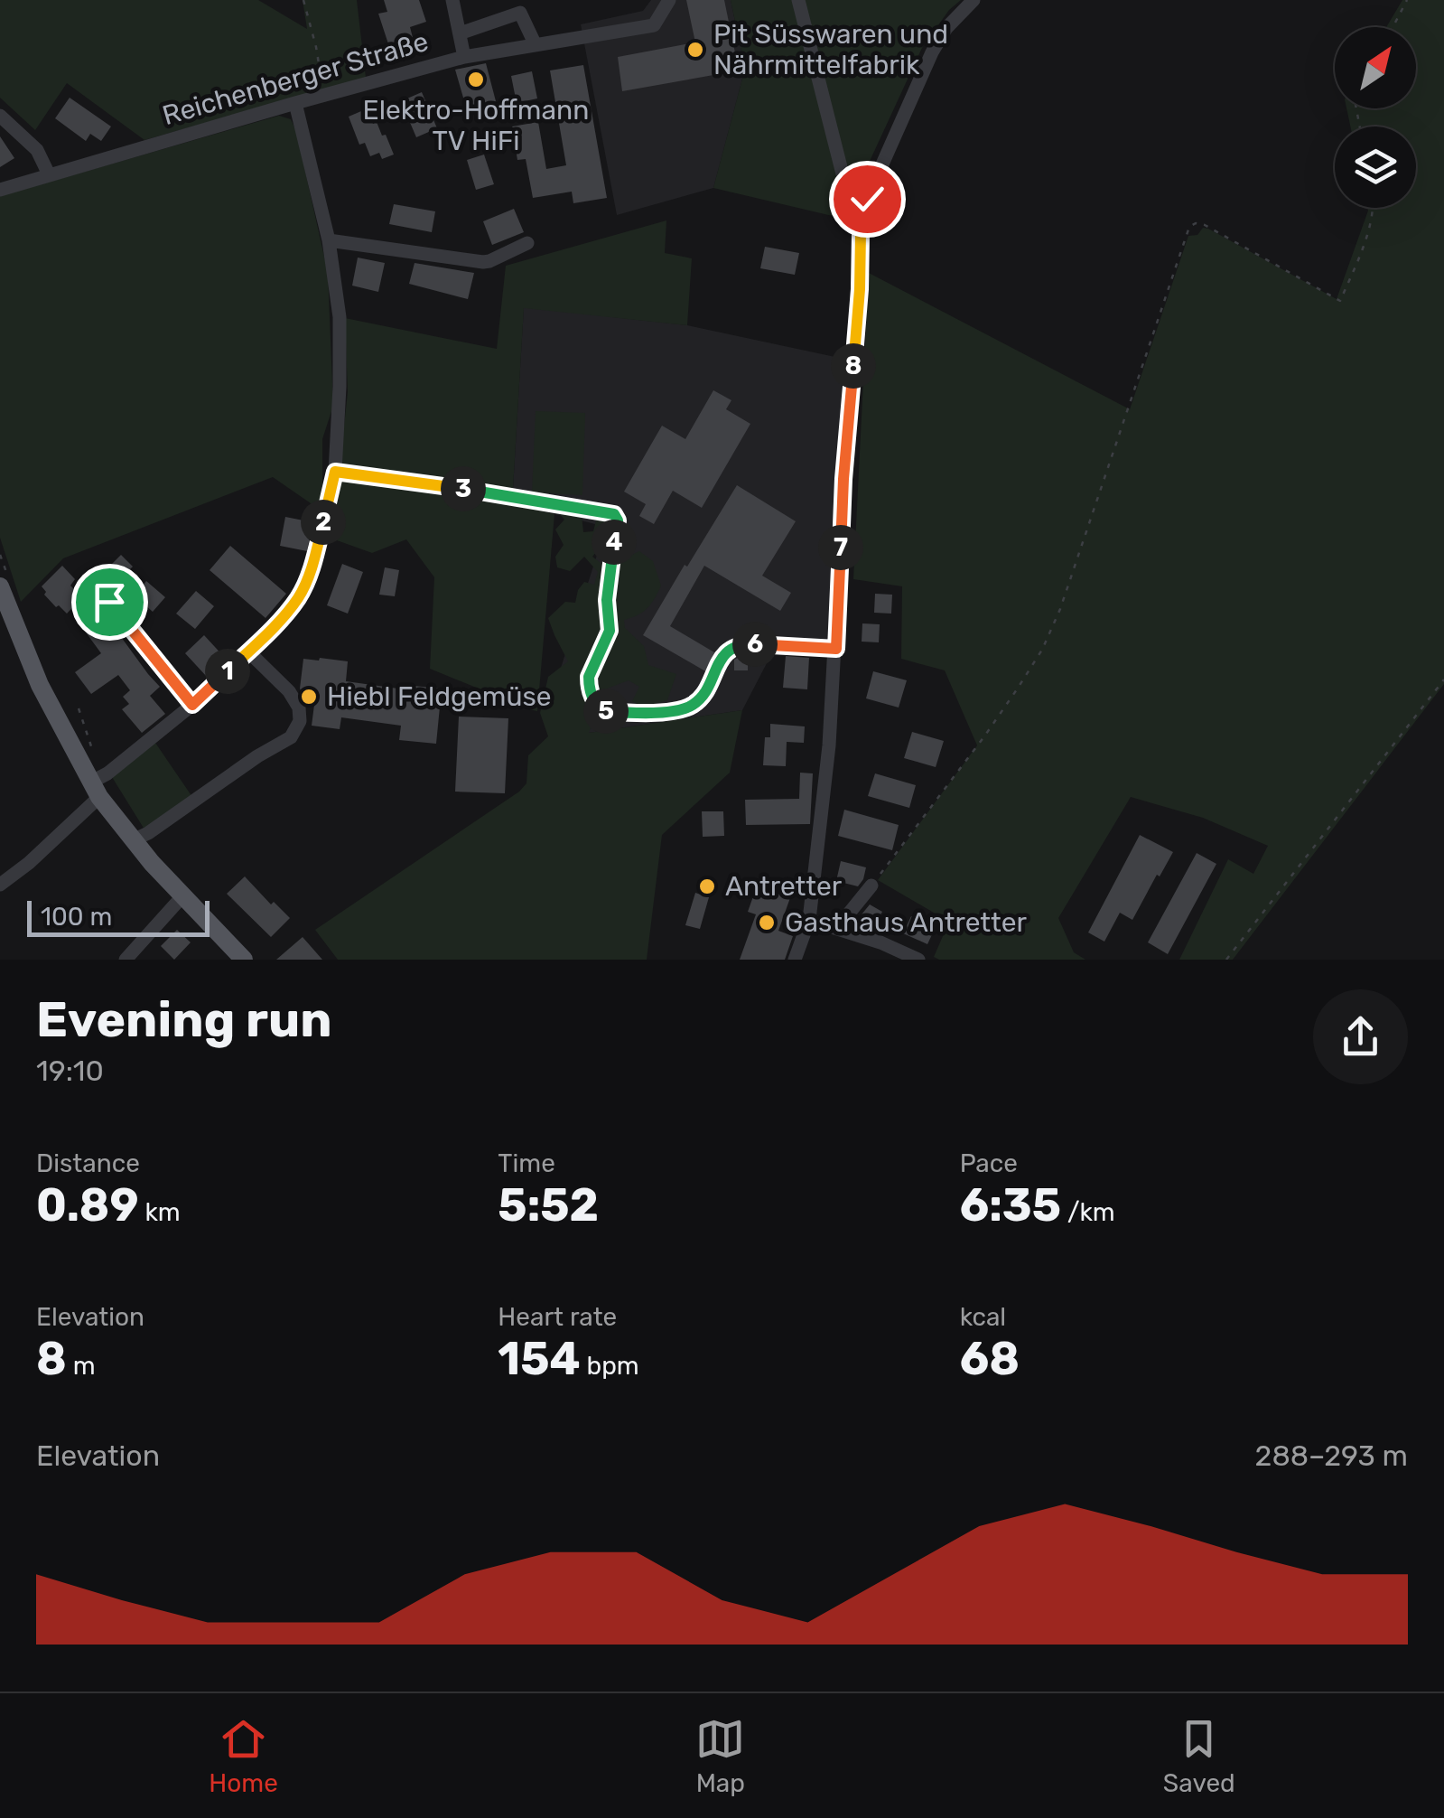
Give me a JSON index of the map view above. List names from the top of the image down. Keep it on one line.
{"streets":{"street":["Reichenberger Straße"]},"places":["Pit Süsswaren und Nährmittelfabrik","Elektro-Hoffmann TV HiFi","Hiebl Feldgemüse","Antretter","Gasthaus Antretter"],"scale_bar":"100 m","north":"top right","page":{"pins":["8","3","2","4","7","6","1","5"],"scale":"100 m","heading":["Evening run","19:10"],"stats":[["Distance","0.89 km"],["Time","5:52"],["Pace","6:35 /km"],["Elevation","8 m"],["Heart rate","154 bpm"],["kcal","68"]],"chart":["Elevation","288–293 m"],"tabs":["Home","Map","Saved"]}}
